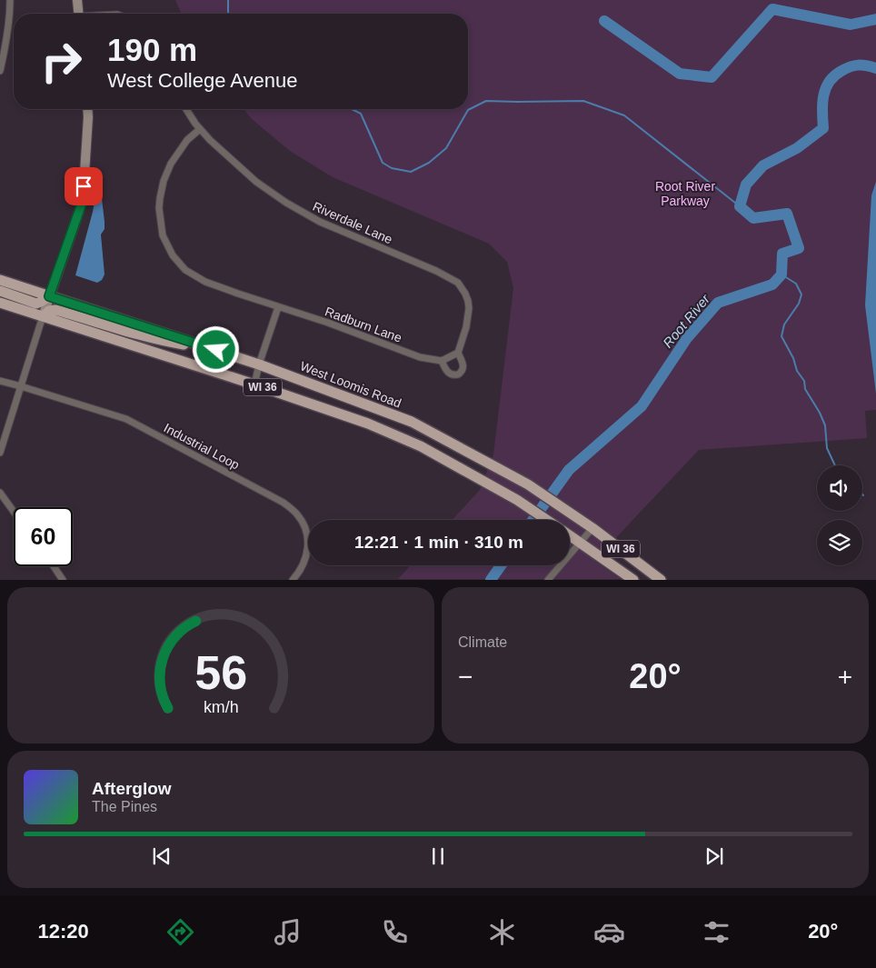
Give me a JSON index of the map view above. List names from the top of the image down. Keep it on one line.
{"streets":{"main road":["West Loomis Road","WI 36"],"street":["Riverdale Lane","Radburn Lane","Industrial Loop"]},"crossings":[["Riverdale Lane","Radburn Lane"]],"water":["Root River"],"parks":["Root River Parkway"],"page":{"turn":["190 m","West College Avenue"],"limit":"60","trip":"12:21 · 1 min · 310 m","tile":"Climate","heat":["−","20°","+"],"song":["Afterglow","The Pines"],"tabs":["12:20","20°"],"gauge":["56","km/h"]}}
